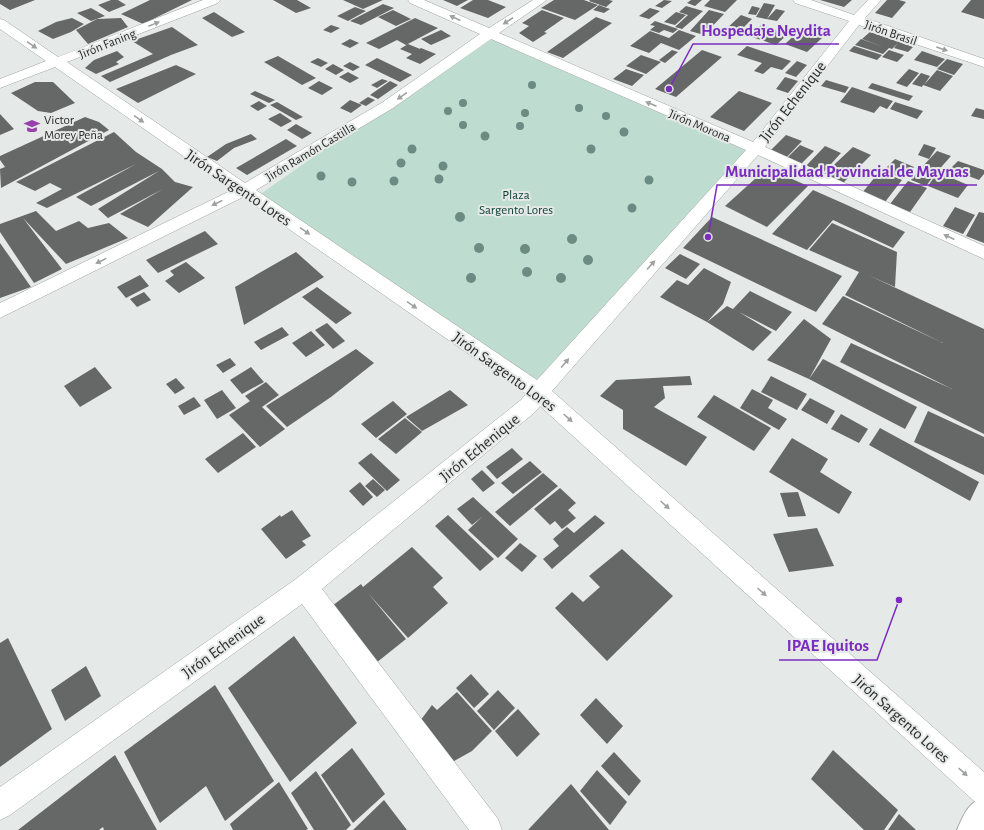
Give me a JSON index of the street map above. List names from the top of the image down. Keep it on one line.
{"streets":{"street":["Jirón Brasil","Jirón Faning","Jirón Echenique","Jirón Morona","Jirón Ramón Castilla","Jirón Sargento Lores"]},"crossings":[["Jirón Brasil","Jirón Echenique"],["Jirón Faning","Jirón Sargento Lores"],["Jirón Echenique","Jirón Morona"],["Jirón Echenique","Jirón Sargento Lores"],["Jirón Morona","Jirón Ramón Castilla"],["Jirón Ramón Castilla","Jirón Sargento Lores"]],"one_way":["Jirón Brasil","Jirón Faning","Jirón Morona","Jirón Ramón Castilla","Jirón Sargento Lores"],"parks":["Plaza Sargento Lores"],"places":{"other":["Hospedaje Neydita","Municipalidad Provincial de Maynas","IPAE Iquitos"],"school or university":["Victor Morey Peña"]}}
